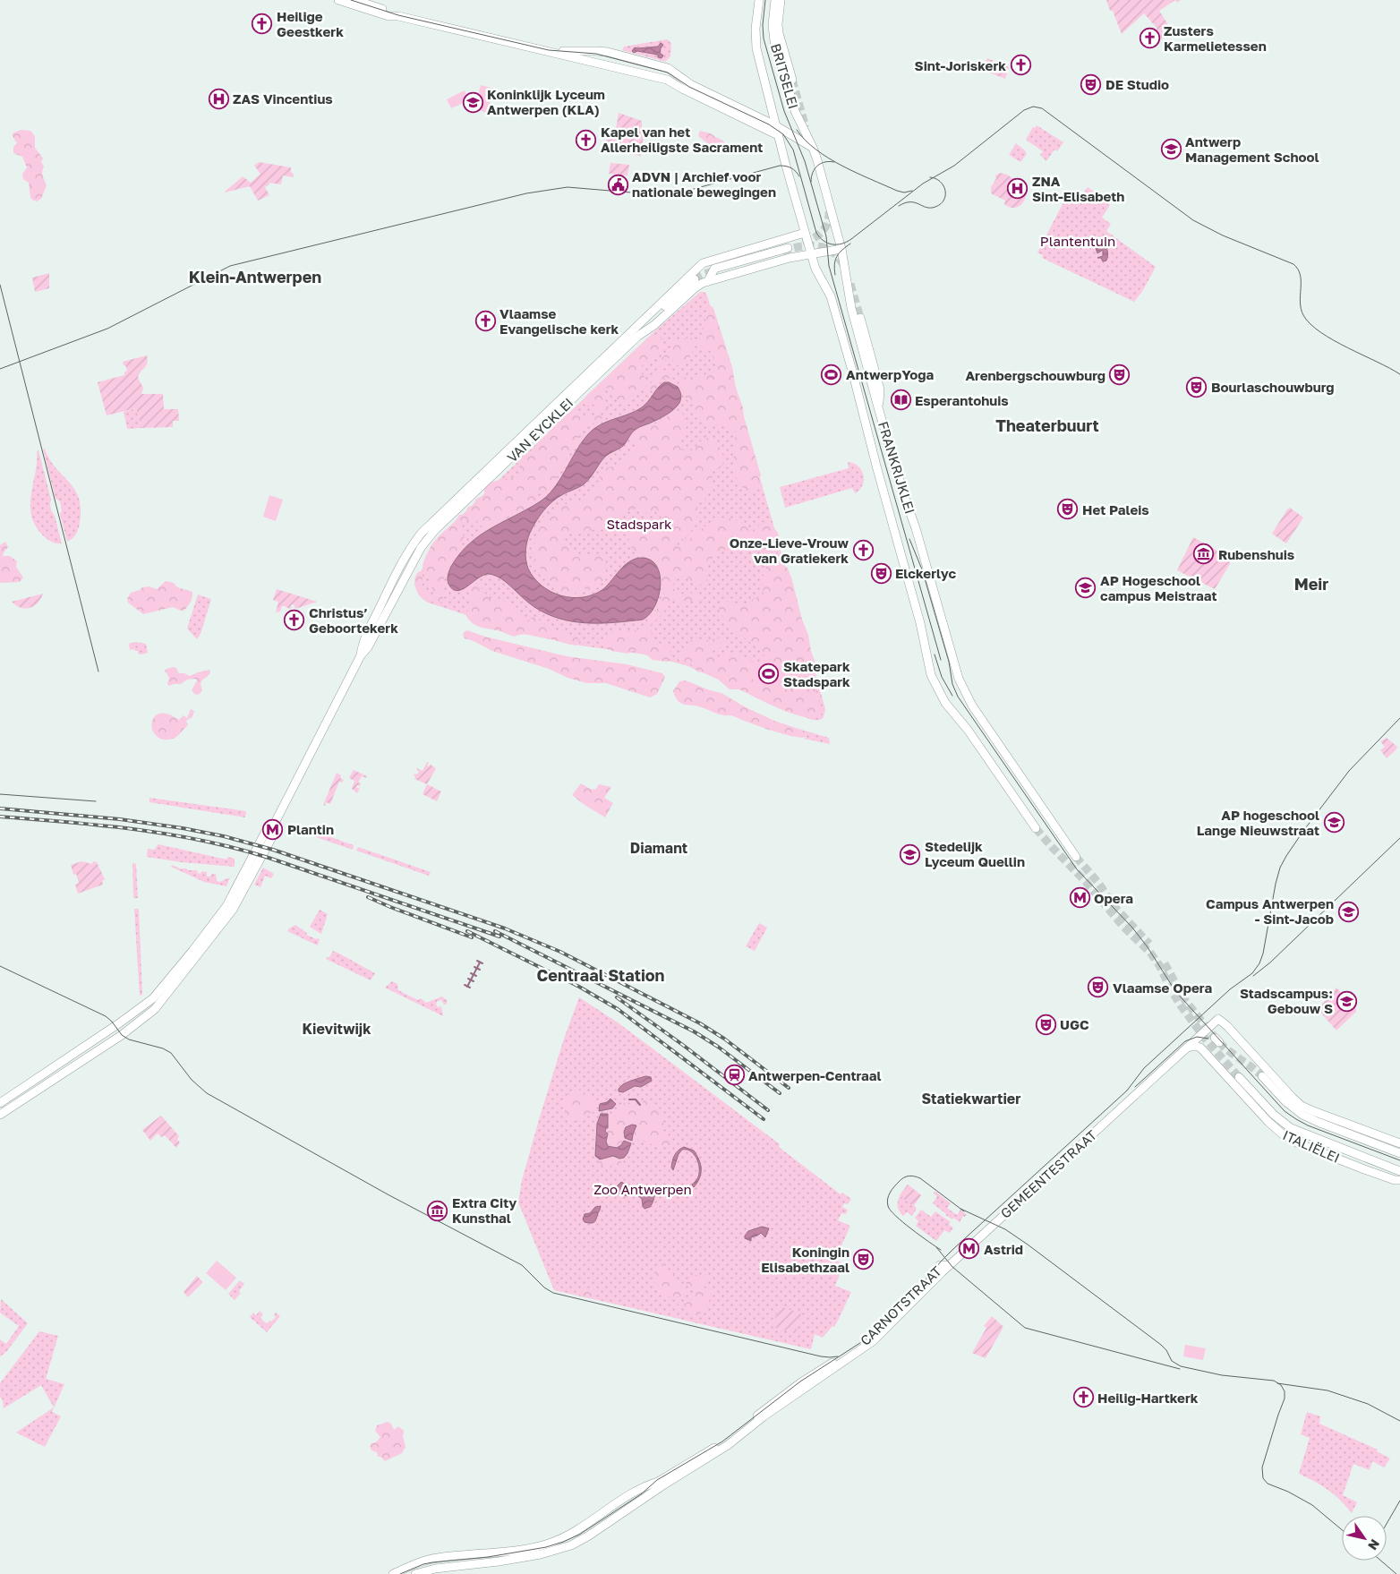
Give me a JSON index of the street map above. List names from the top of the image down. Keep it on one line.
{"streets":{"main road":["BRITSELEI","VAN EYCKLEI","FRANKRIJKLEI","ITALIËLEI","GEMEENTESTRAAT","CARNOTSTRAAT"]},"crossings":[["BRITSELEI","FRANKRIJKLEI"],["VAN EYCKLEI","FRANKRIJKLEI"],["GEMEENTESTRAAT","CARNOTSTRAAT"]],"districts":["Klein-Antwerpen","Theaterbuurt","Meir","Diamant","Centraal Station","Kievitwijk","Statiekwartier"],"parks":["Plantentuin","Stadspark","Zoo Antwerpen"],"places":{"church":["Heilige Geestkerk","Zusters Karmelietessen","Sint-Joriskerk","Kapel van het Allerheiligste Sacrament","Vlaamse Evangelische kerk","Onze-Lieve-Vrouw van Gratiekerk","Christus’ Geboortekerk","Heilig-Hartkerk"],"theatre":["DE Studio","Arenbergschouwburg","Bourlaschouwburg","Het Paleis","Elckerlyc","Vlaamse Opera","UGC","Koningin Elisabethzaal"],"hospital":["ZAS Vincentius","ZNA Sint-Elisabeth"],"school or university":["Koninklijk Lyceum Antwerpen (KLA)","Antwerp Management School","AP Hogeschool campus Meistraat","AP hogeschool Lange Nieuwstraat","Stedelijk Lyceum Quellin","Campus Antwerpen - Sint-Jacob","Stadscampus: Gebouw S"],"public building":["ADVN | Archief voor nationale bewegingen"],"sports":["AntwerpYoga","Skatepark Stadspark"],"library":["Esperantohuis"],"museum":["Rubenshuis","Extra City Kunsthal"],"metro station":["Plantin","Opera","Astrid"],"station":["Antwerpen-Centraal"]},"north":"bottom right"}
